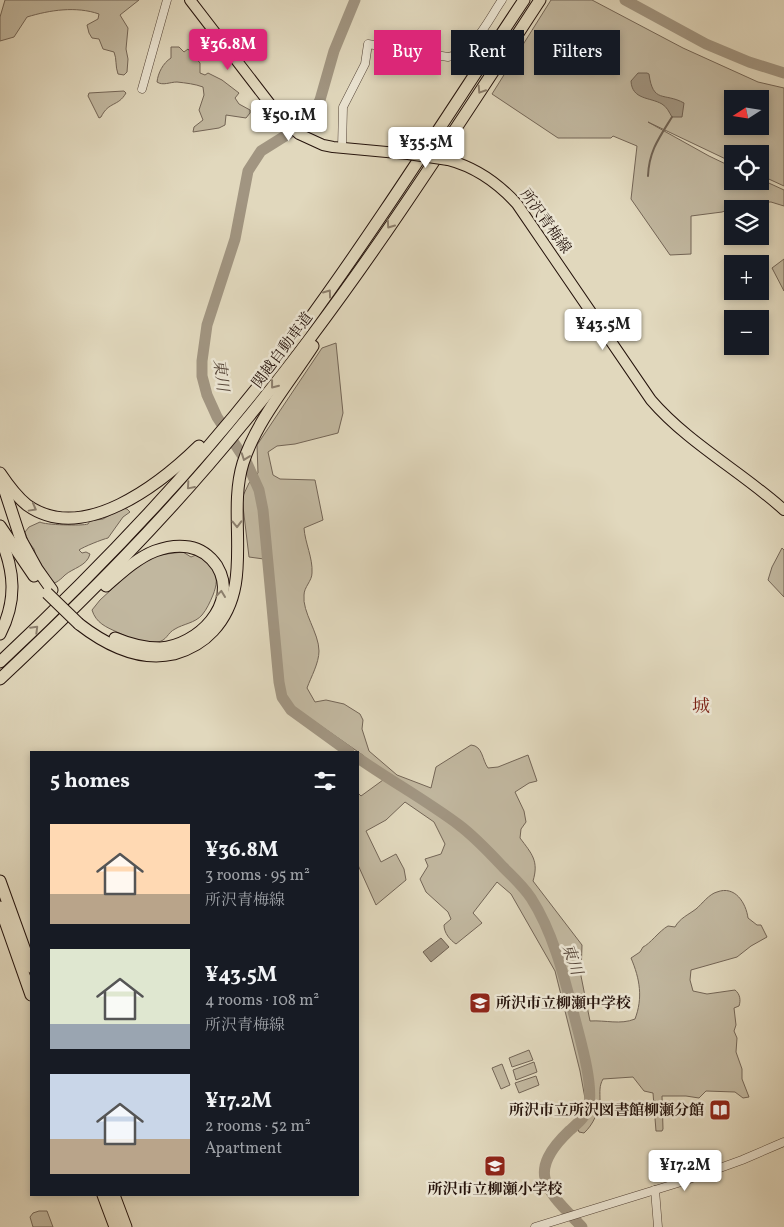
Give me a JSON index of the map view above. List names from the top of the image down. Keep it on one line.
{"streets":{"highway":["関越自動車道"],"main road":["所沢青梅線"]},"districts":["城"],"water":["東川"],"places":{"school or university":["所沢市立柳瀬中学校","所沢市立柳瀬小学校"],"library":["所沢市立所沢図書館柳瀬分館"]},"north":"left","page":{"price":["¥36.8M","¥50.1M","¥35.5M","¥43.5M","¥17.2M"],"chip":["Buy","Rent","Filters"],"map_buttons":["+","−"],"heading":"5 homes","list":[{"name":"¥36.8M","note":"3 rooms · 95 m² · 所沢青梅線"},{"name":"¥43.5M","note":"4 rooms · 108 m² · 所沢青梅線"},{"name":"¥17.2M","note":"2 rooms · 52 m² · Apartment"}]}}
